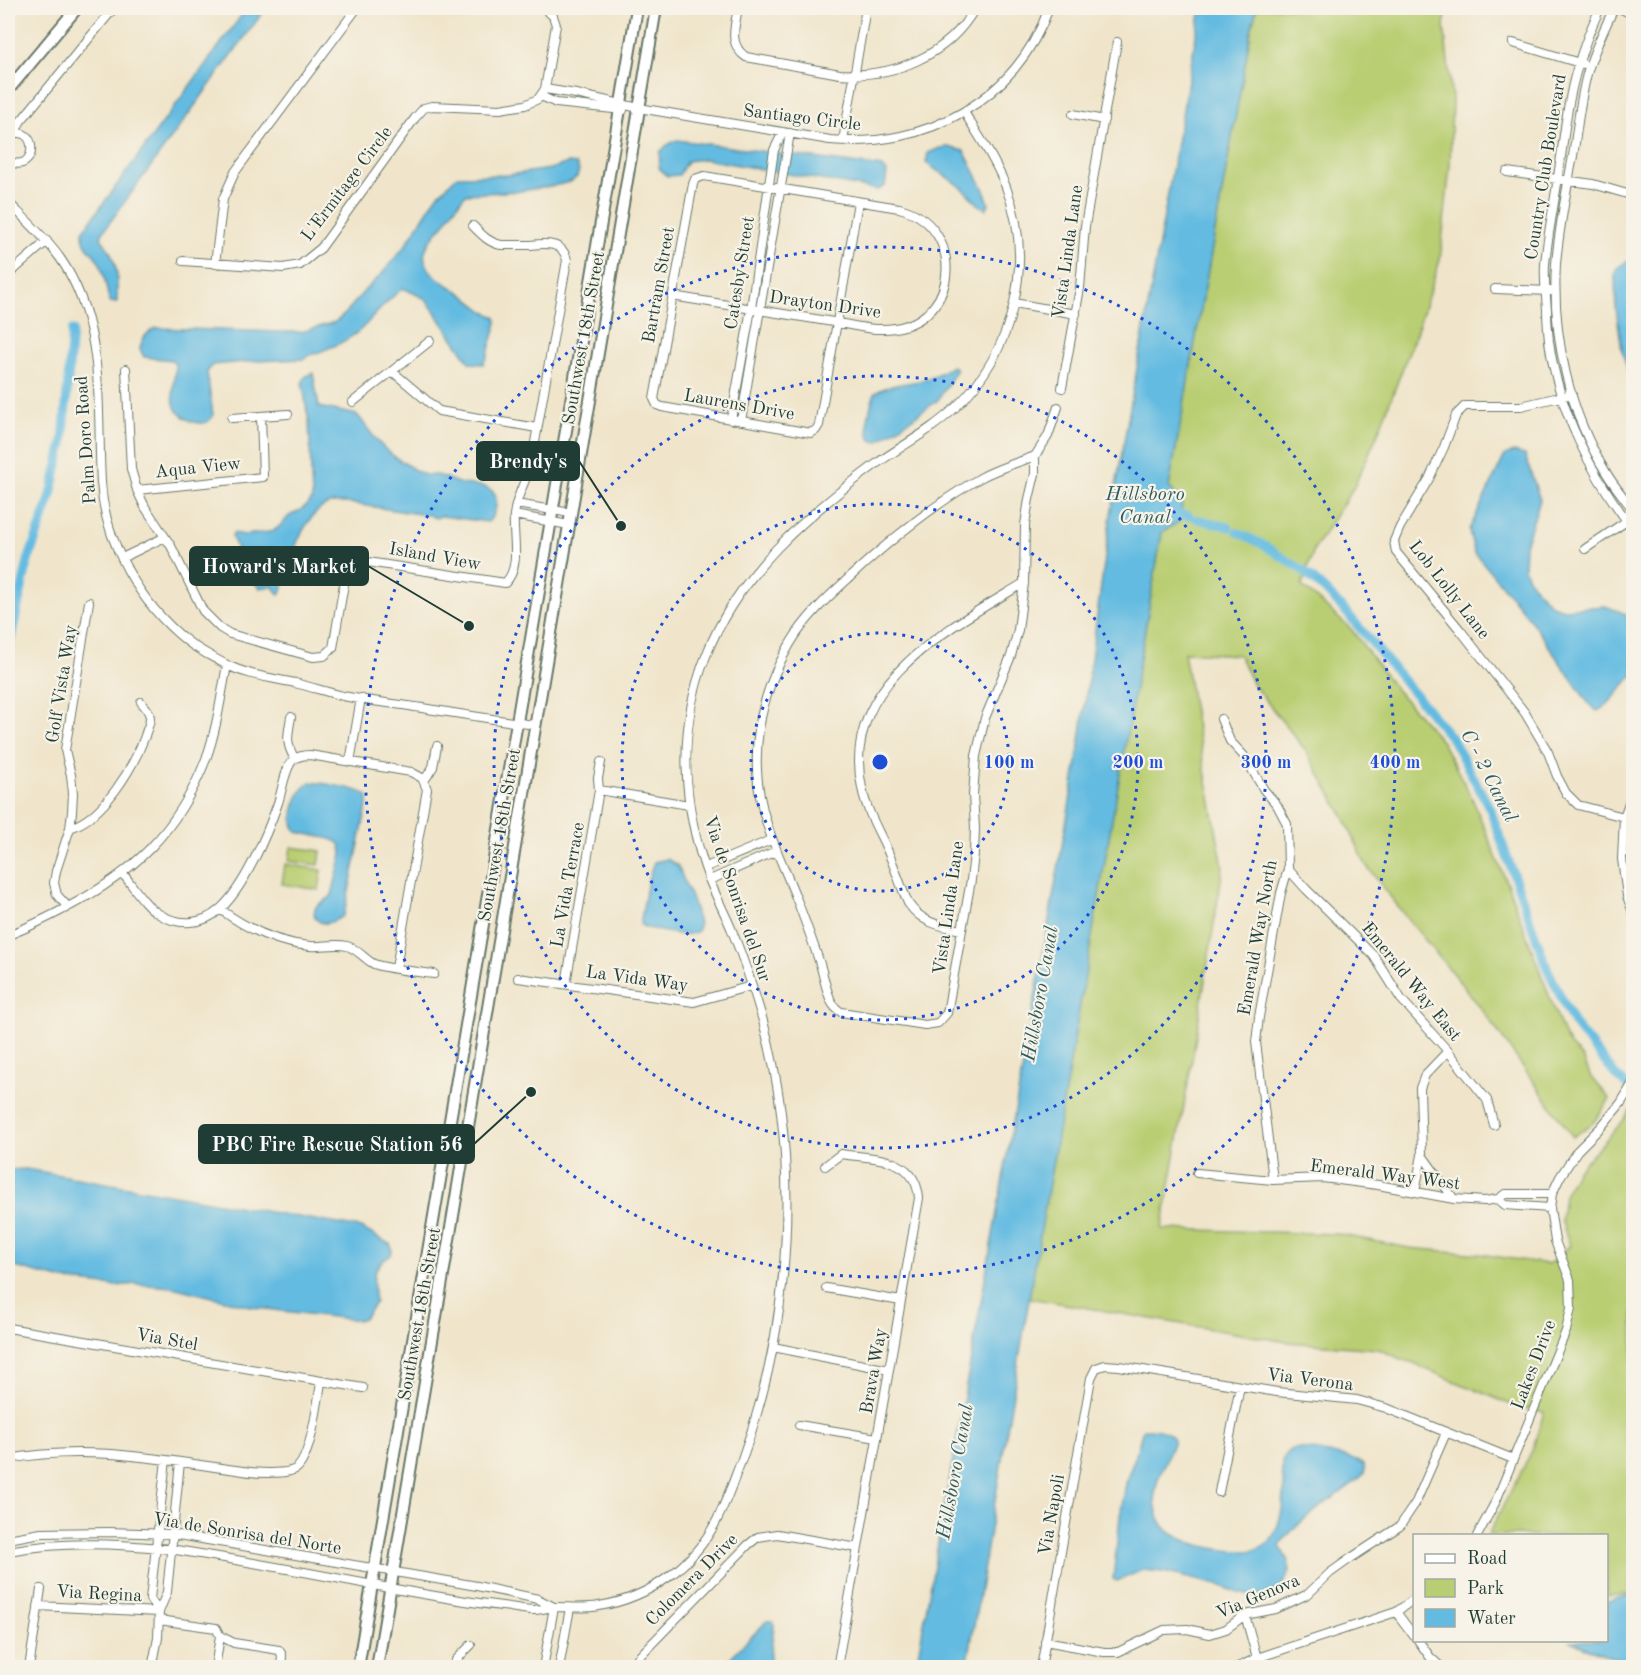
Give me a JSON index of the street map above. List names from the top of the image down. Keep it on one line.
{"streets":{"main road":["Southwest 18th Street"],"street":["Santiago Circle","Country Club Boulevard","L'Ermitage Circle","Vista Linda Lane","Catesby Street","Bartram Street","Drayton Drive","Laurens Drive","Palm Doro Road","Aqua View","Island View","Lob Lolly Lane","Golf Vista Way","La Vida Terrace","Via de Sonrisa del Sur","Emerald Way North","La Vida Way","Emerald Way East","Emerald Way West","Via Stel","Lakes Drive","Brava Way","Via Verona","Via Napoli","Via de Sonrisa del Norte","Colomera Drive","Via Regina","Via Genova"]},"crossings":[["Santiago Circle","Catesby Street"],["Santiago Circle","Southwest 18th Street"],["Santiago Circle","Via de Sonrisa del Sur"],["Country Club Boulevard","Lob Lolly Lane"],["Catesby Street","Drayton Drive"],["Catesby Street","Laurens Drive"],["Bartram Street","Drayton Drive"],["Bartram Street","Laurens Drive"],["Drayton Drive","Laurens Drive"],["Southwest 18th Street","Palm Doro Road"],["Southwest 18th Street","Via de Sonrisa del Sur"],["Southwest 18th Street","Via de Sonrisa del Norte"],["Aqua View","Island View"],["La Vida Terrace","La Vida Way"],["Via de Sonrisa del Sur","La Vida Way"],["Via de Sonrisa del Sur","Via de Sonrisa del Norte"],["Emerald Way North","Emerald Way East"],["Emerald Way North","Emerald Way West"],["Emerald Way West","Lakes Drive"],["Lakes Drive","Via Verona"],["Brava Way","Colomera Drive"],["Via Verona","Via Napoli"],["Via Verona","Via Genova"],["Via Napoli","Via Genova"],["Via de Sonrisa del Norte","Via Regina"]],"water":["Hillsboro Canal","C - 2 Canal"],"places":["Brendy's","Howard's Market","PBC Fire Rescue Station 56"],"legend":["Road","Park","Water"],"rings":["100 m","200 m","300 m","400 m"]}
